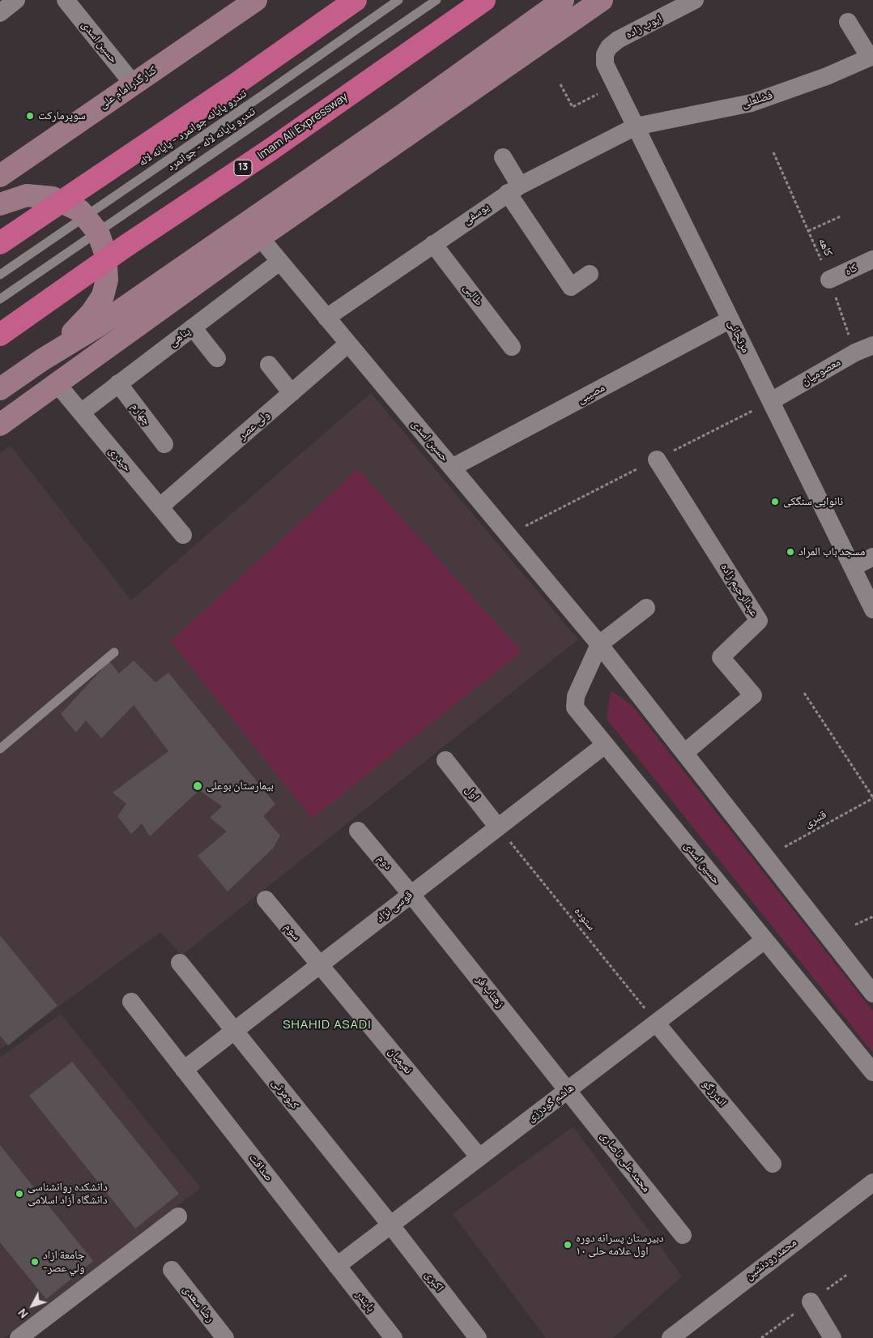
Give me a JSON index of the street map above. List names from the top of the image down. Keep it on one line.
{"streets":{"highway":["Imam Ali Expressway","13"],"main road":["کنارگذر امام علی"],"street":["ایوب زاده","حسین اسدی","فضلعلی","یوسفی","کاه","طالبی","مرتجائی","پناهی","معصومیان","مصیبی","چهارم","ولی عصر","حیدری","عبدالرحیم زاده","اول","دوم","قوسی نژاد","سوم","زهتاب فر","نعیمیان","اندرزگو","کیومرثی","هاشم گودرزی","محمد علی ناصاری","صداقت","محمد رودنشین","اکبری","بایندر","رضا سعدی"],"lane":["تندرو پایانه جوانمرد - پایانه لاله","تندرو پایانه لاله - جوانمرد"],"path":["کاهه","قنبری","ستوده"]},"crossings":[["ایوب زاده","مرتجائی"],["حسین اسدی","کنارگذر امام علی"],["حسین اسدی","یوسفی"],["حسین اسدی","پناهی"],["حسین اسدی","مصیبی"],["حسین اسدی","ولی عصر"],["حسین اسدی","عبدالرحیم زاده"],["حسین اسدی","قنبری"],["حسین اسدی","قوسی نژاد"],["حسین اسدی","هاشم گودرزی"],["فضلعلی","یوسفی"],["فضلعلی","مرتجائی"],["یوسفی","طالبی"],["یوسفی","مرتجائی"],["کاهه","کاه"],["کاهه","معصومیان"],["مرتجائی","معصومیان"],["مرتجائی","مصیبی"],["پناهی","چهارم"],["پناهی","حیدری"],["ولی عصر","حیدری"],["اول","قوسی نژاد"],["اول","ستوده"],["دوم","قوسی نژاد"],["دوم","زهتاب فر"],["قوسی نژاد","ستوده"],["قوسی نژاد","سوم"],["قوسی نژاد","زهتاب فر"],["قوسی نژاد","نعیمیان"],["قوسی نژاد","کیومرثی"],["قوسی نژاد","صداقت"],["ستوده","اندرزگو"],["ستوده","هاشم گودرزی"],["سوم","نعیمیان"],["زهتاب فر","هاشم گودرزی"],["زهتاب فر","محمد علی ناصاری"],["نعیمیان","هاشم گودرزی"],["اندرزگو","هاشم گودرزی"],["کیومرثی","هاشم گودرزی"],["کیومرثی","اکبری"],["هاشم گودرزی","محمد علی ناصاری"],["هاشم گودرزی","صداقت"],["هاشم گودرزی","اکبری"],["هاشم گودرزی","بایندر"],["صداقت","بایندر"]],"districts":["SHAHID ASADI"],"places":["سوپرمارکت","نانوایی سنگکی","مسجد باب المراد","بیمارستان بوعلی","دانشکده روانشناسی دانشگاه آزاد اسلامی","دبیرستان پسرانه دوره اول علامه حلی ۱۰","جامعة ازاد -ولي عصر"],"north":"bottom left"}
